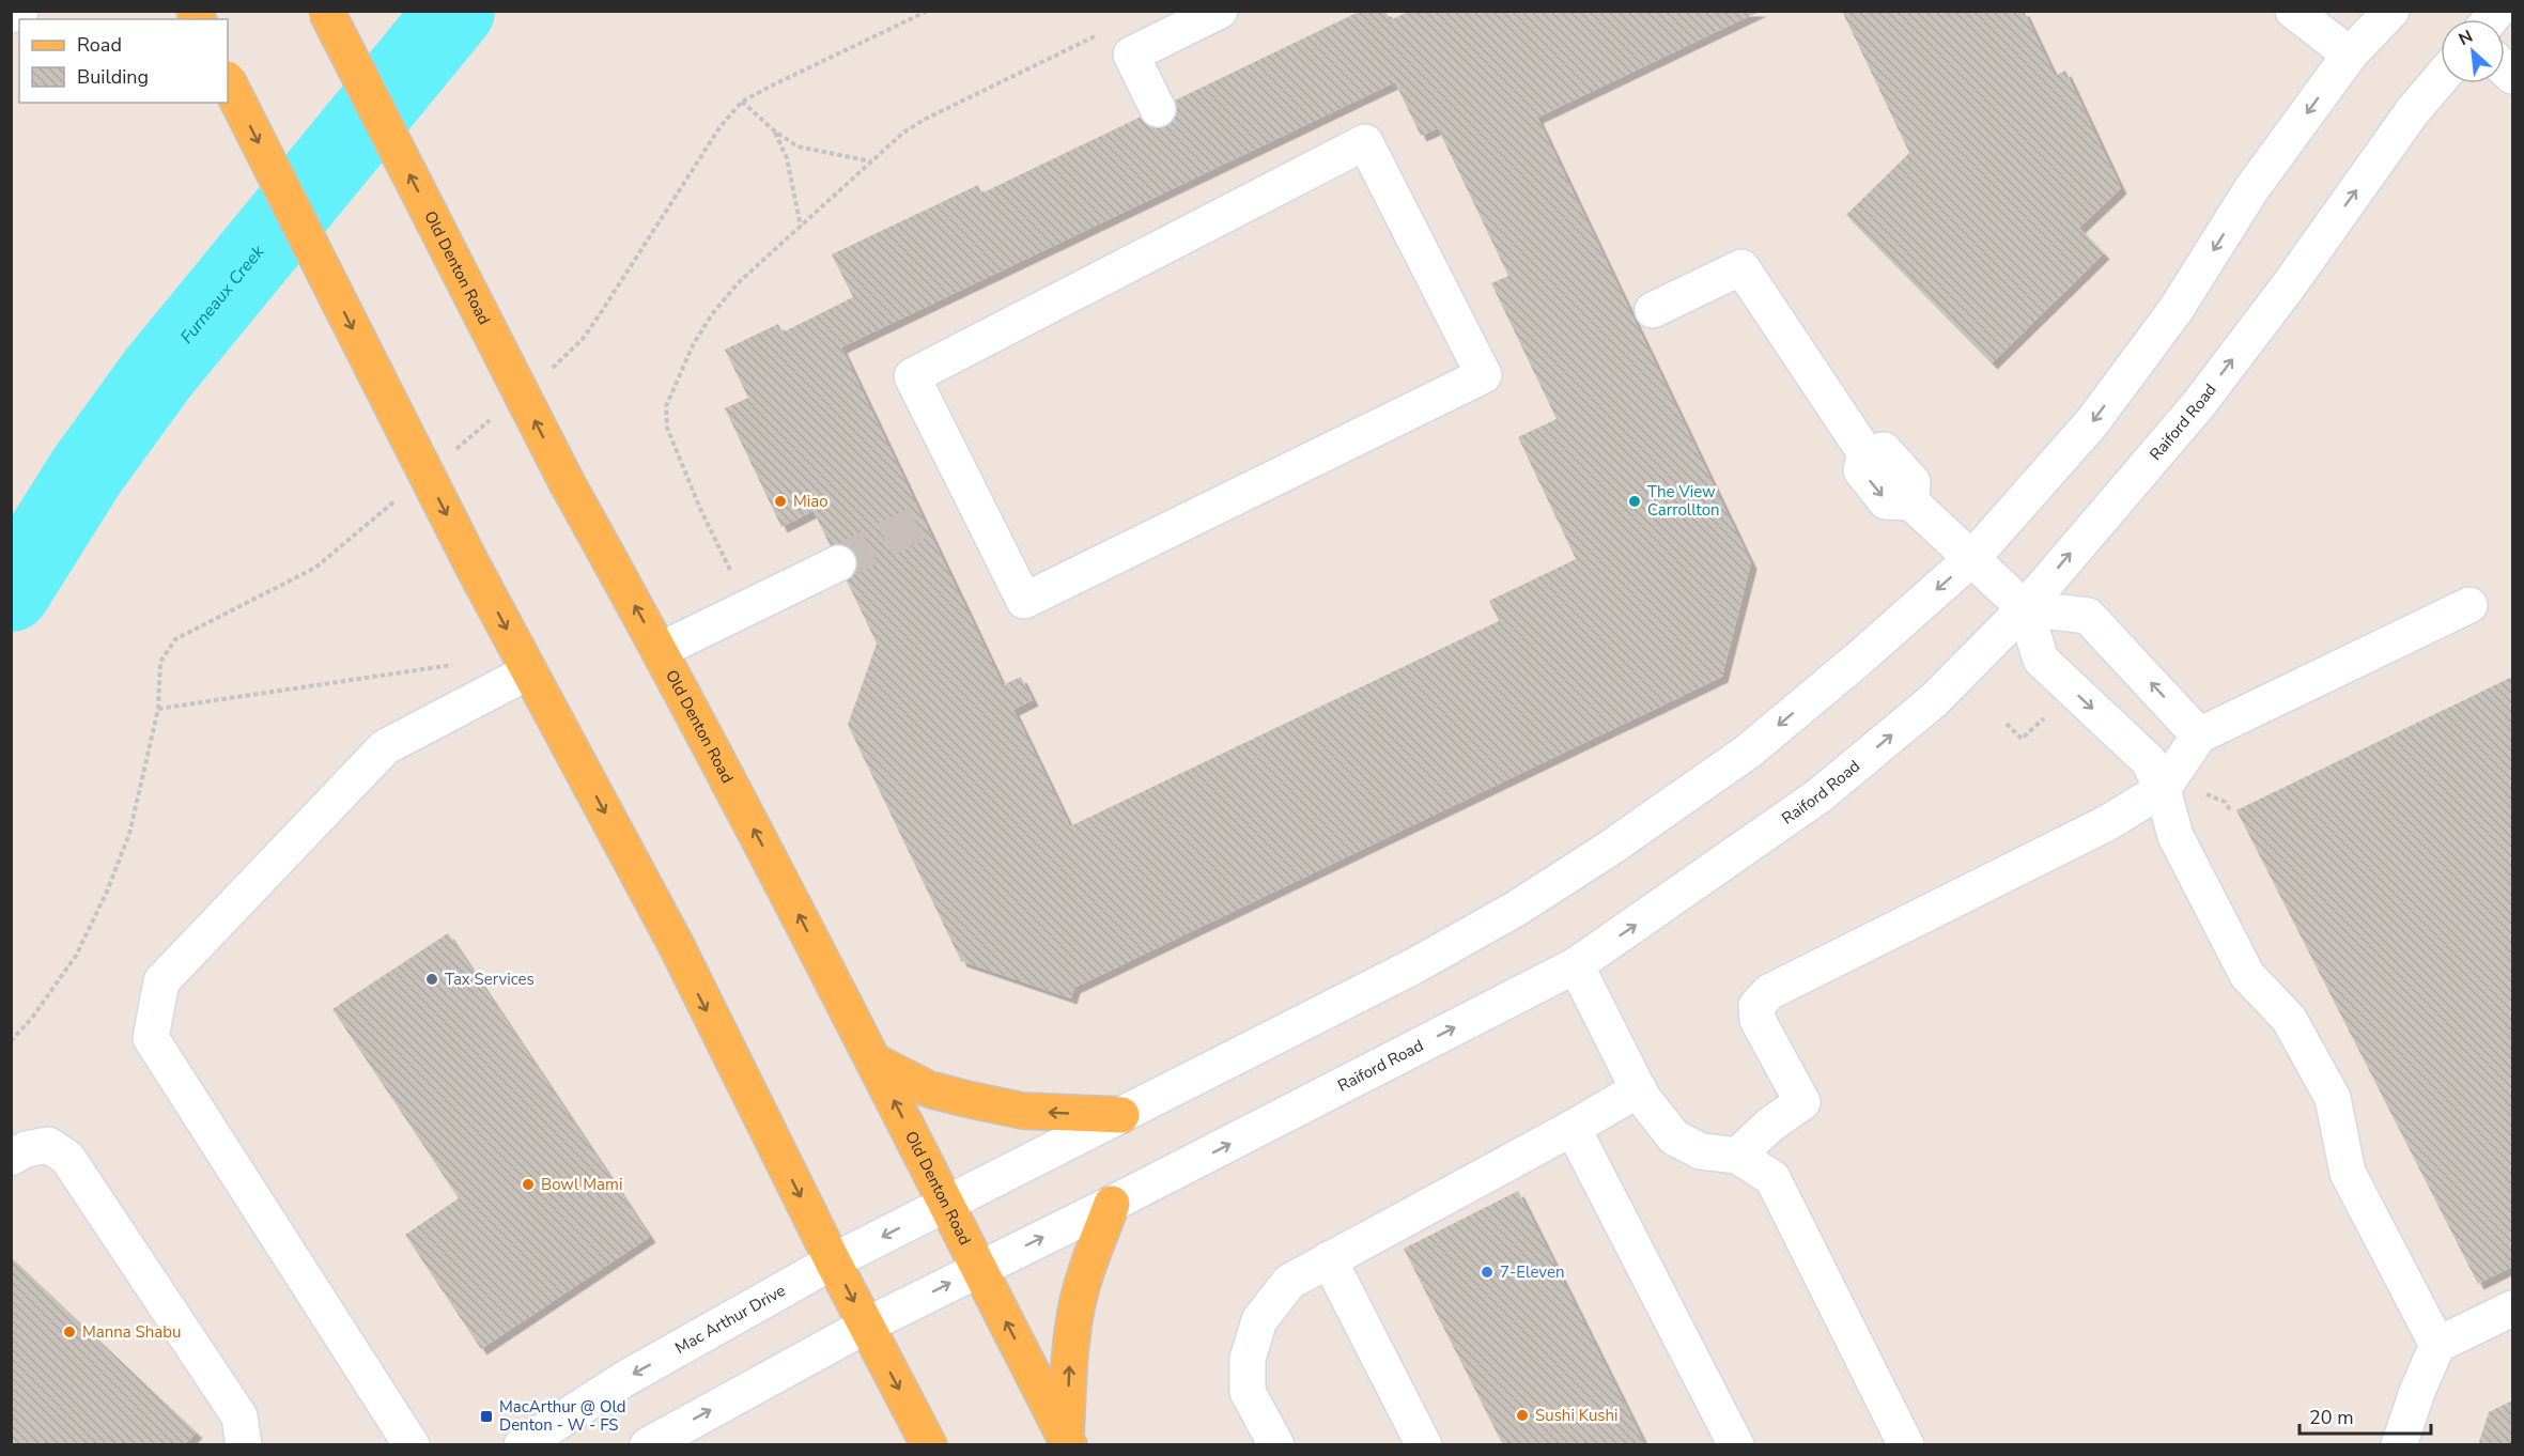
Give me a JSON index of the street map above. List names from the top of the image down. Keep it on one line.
{"streets":{"main road":["Old Denton Road"],"street":["Raiford Road","Mac Arthur Drive"]},"crossings":[["Old Denton Road","Raiford Road"],["Old Denton Road","Mac Arthur Drive"]],"water":["Furneaux Creek"],"places":{"other":["Miao","The View Carrollton","Tax Services","Bowl Mami","7-Eleven","Manna Shabu","Sushi Kushi"],"transit":["MacArthur @ Old Denton - W - FS"]},"legend":["Road","Building"],"scale_bar":"20 m","north":"top left"}
